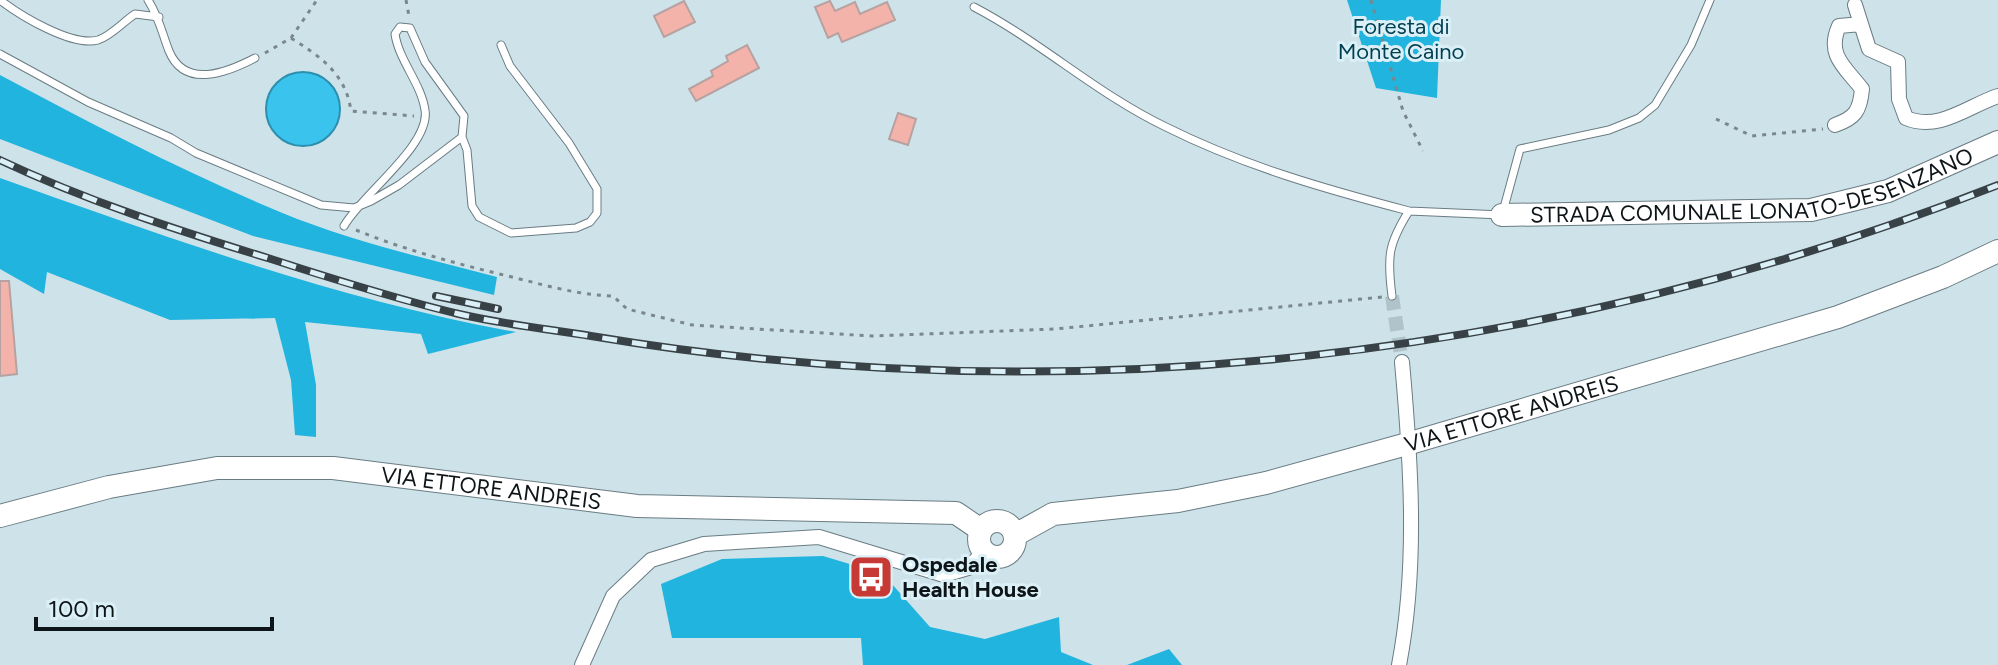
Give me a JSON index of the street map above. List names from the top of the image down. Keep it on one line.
{"streets":{"street":["STRADA COMUNALE LONATO-DESENZANO","VIA ETTORE ANDREIS"]},"parks":["Foresta di Monte Caino"],"places":{"bus stop":["Ospedale Health House"]},"scale_bar":"100 m"}
